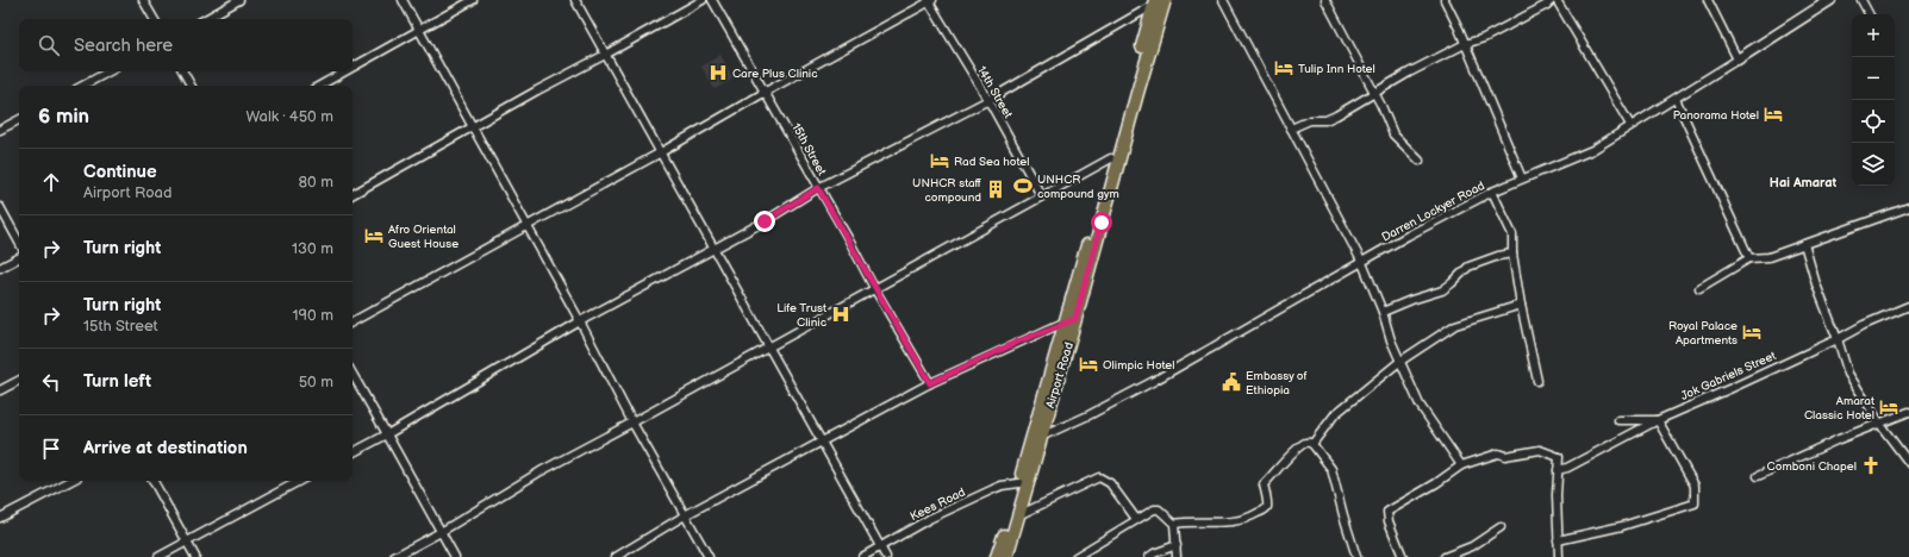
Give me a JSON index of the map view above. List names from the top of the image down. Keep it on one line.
{"streets":{"main road":["Airport Road"],"street":["14th Street","15th Street","Darren Lockyer Road","Jok Gabriels Street","Kees Road"]},"crossings":[["Darren Lockyer Road","Airport Road"],["Airport Road","Kees Road"]],"districts":["Hai Amarat"],"places":{"hotel":["Tulip Inn Hotel","Panorama Hotel","Rad Sea hotel","Afro Oriental Guest House","Royal Palace Apartments","Olimpic Hotel","Amarat Classic Hotel"],"hospital":["Care Plus Clinic","Life Trust Clinic"],"sports":["UNHCR compound gym"],"building":["UNHCR staff compound"],"public building":["Embassy of Ethiopia"],"church":["Comboni Chapel"]},"page":{"map_buttons":["+","−"],"search":"Search here","heading":["6 min","Walk · 450 m"],"list":[["Continue","Airport Road","80 m"],["Turn right","130 m"],["Turn right","15th Street","190 m"],["Turn left","50 m"],"Arrive at destination"]}}
